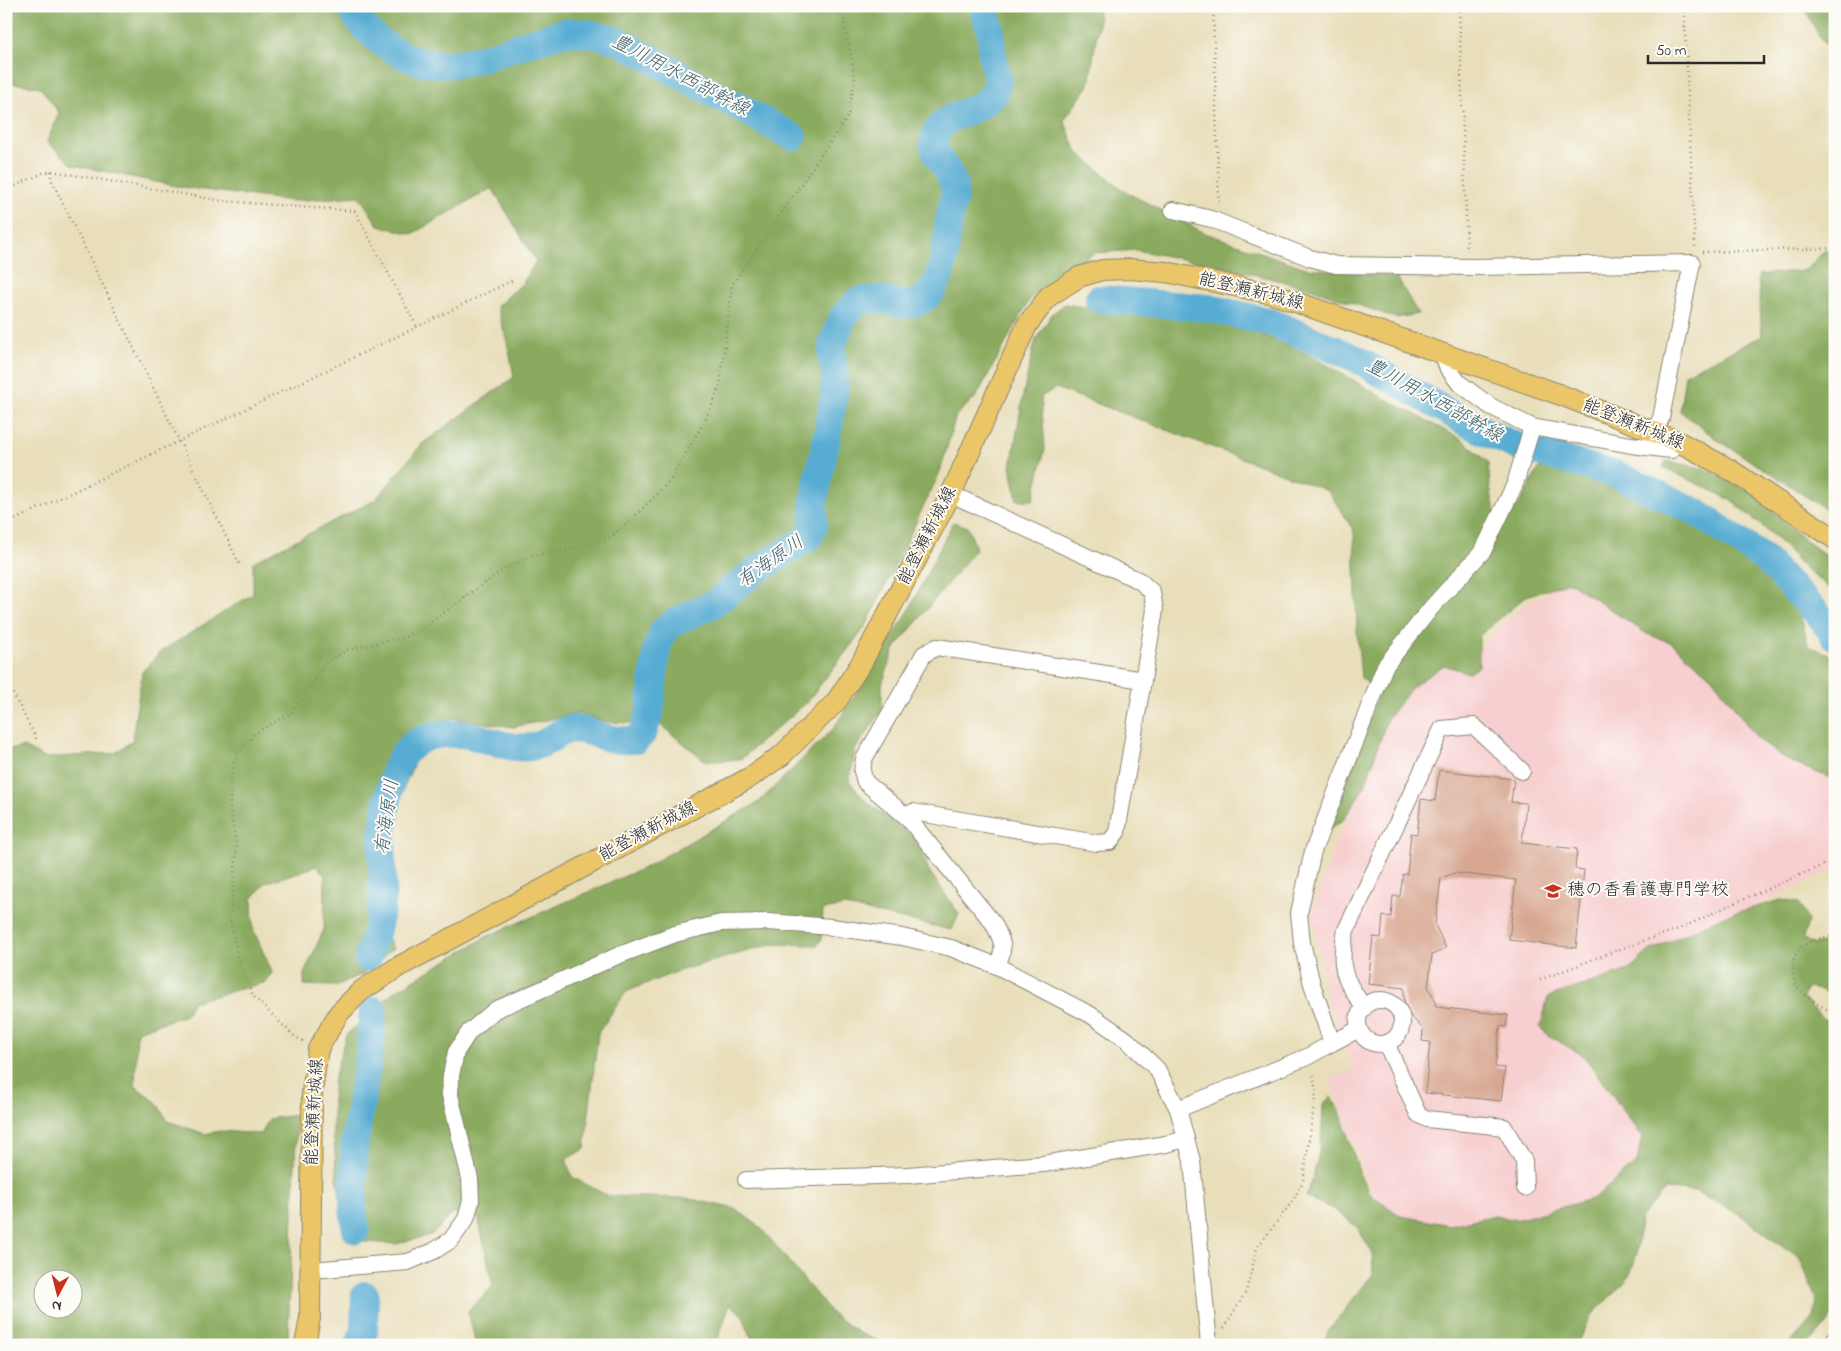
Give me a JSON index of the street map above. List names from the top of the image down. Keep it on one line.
{"streets":{"main road":["能登瀬新城線"]},"water":["豊川用水西部幹線","有海原川"],"places":{"school or university":["穂の香看護専門学校"]},"scale_bar":"50 m","north":"bottom"}
